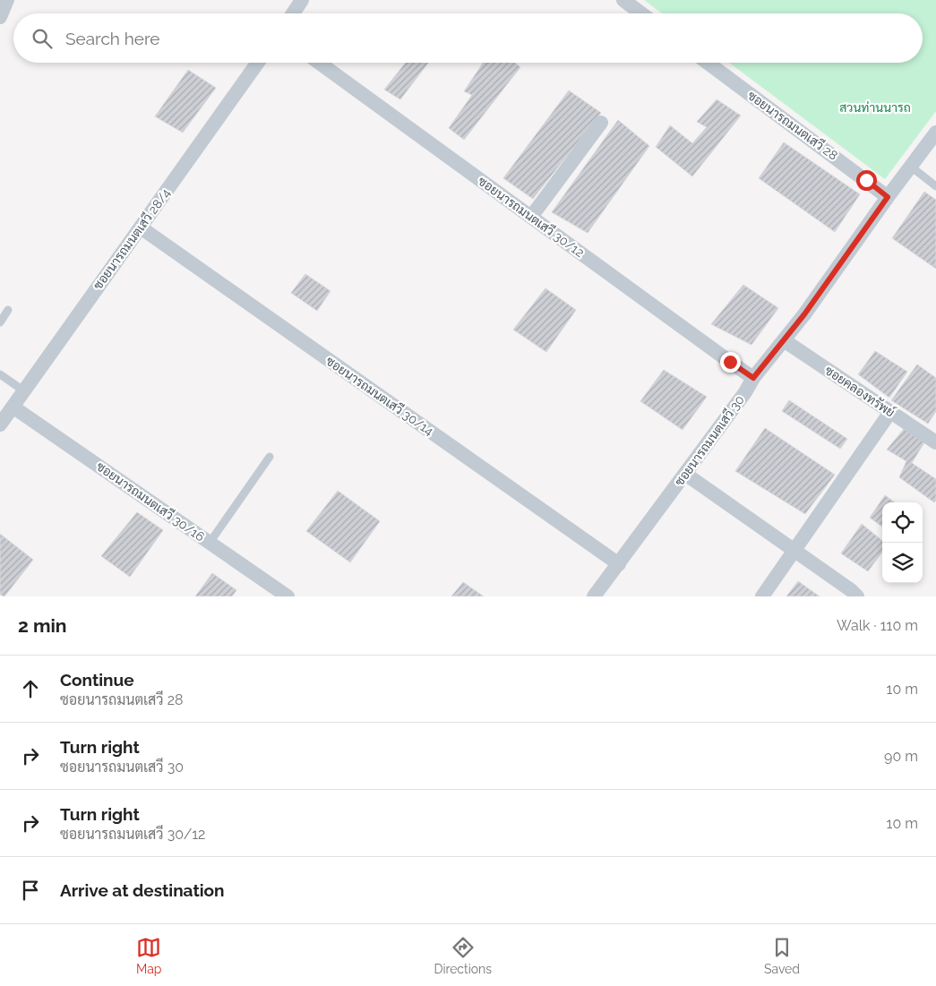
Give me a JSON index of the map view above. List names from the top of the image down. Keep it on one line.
{"streets":{"street":["ซอยนารถมนตเสวี 28","ซอยนารถมนตเสวี 30/12","ซอยนารถมนตเสวี 28/4","ซอยคลองทรัพย์","ซอยนารถมนตเสวี 30/14","ซอยนารถมนตเสวี 30","ซอยนารถมนตเสวี 30/16"]},"crossings":[["ซอยนารถมนตเสวี 28","ซอยนารถมนตเสวี 30"],["ซอยนารถมนตเสวี 30/12","ซอยนารถมนตเสวี 30"],["ซอยนารถมนตเสวี 28/4","ซอยนารถมนตเสวี 30/14"],["ซอยนารถมนตเสวี 28/4","ซอยนารถมนตเสวี 30/16"],["ซอยคลองทรัพย์","ซอยนารถมนตเสวี 30"],["ซอยนารถมนตเสวี 30/14","ซอยนารถมนตเสวี 30"]],"parks":["สวนท่านนารถ"],"page":{"search":"Search here","heading":["2 min","Walk · 110 m"],"list":[["Continue","ซอยนารถมนตเสวี 28","10 m"],["Turn right","ซอยนารถมนตเสวี 30","90 m"],["Turn right","ซอยนารถมนตเสวี 30/12","10 m"],"Arrive at destination"],"nav":["Map","Directions","Saved"]}}
